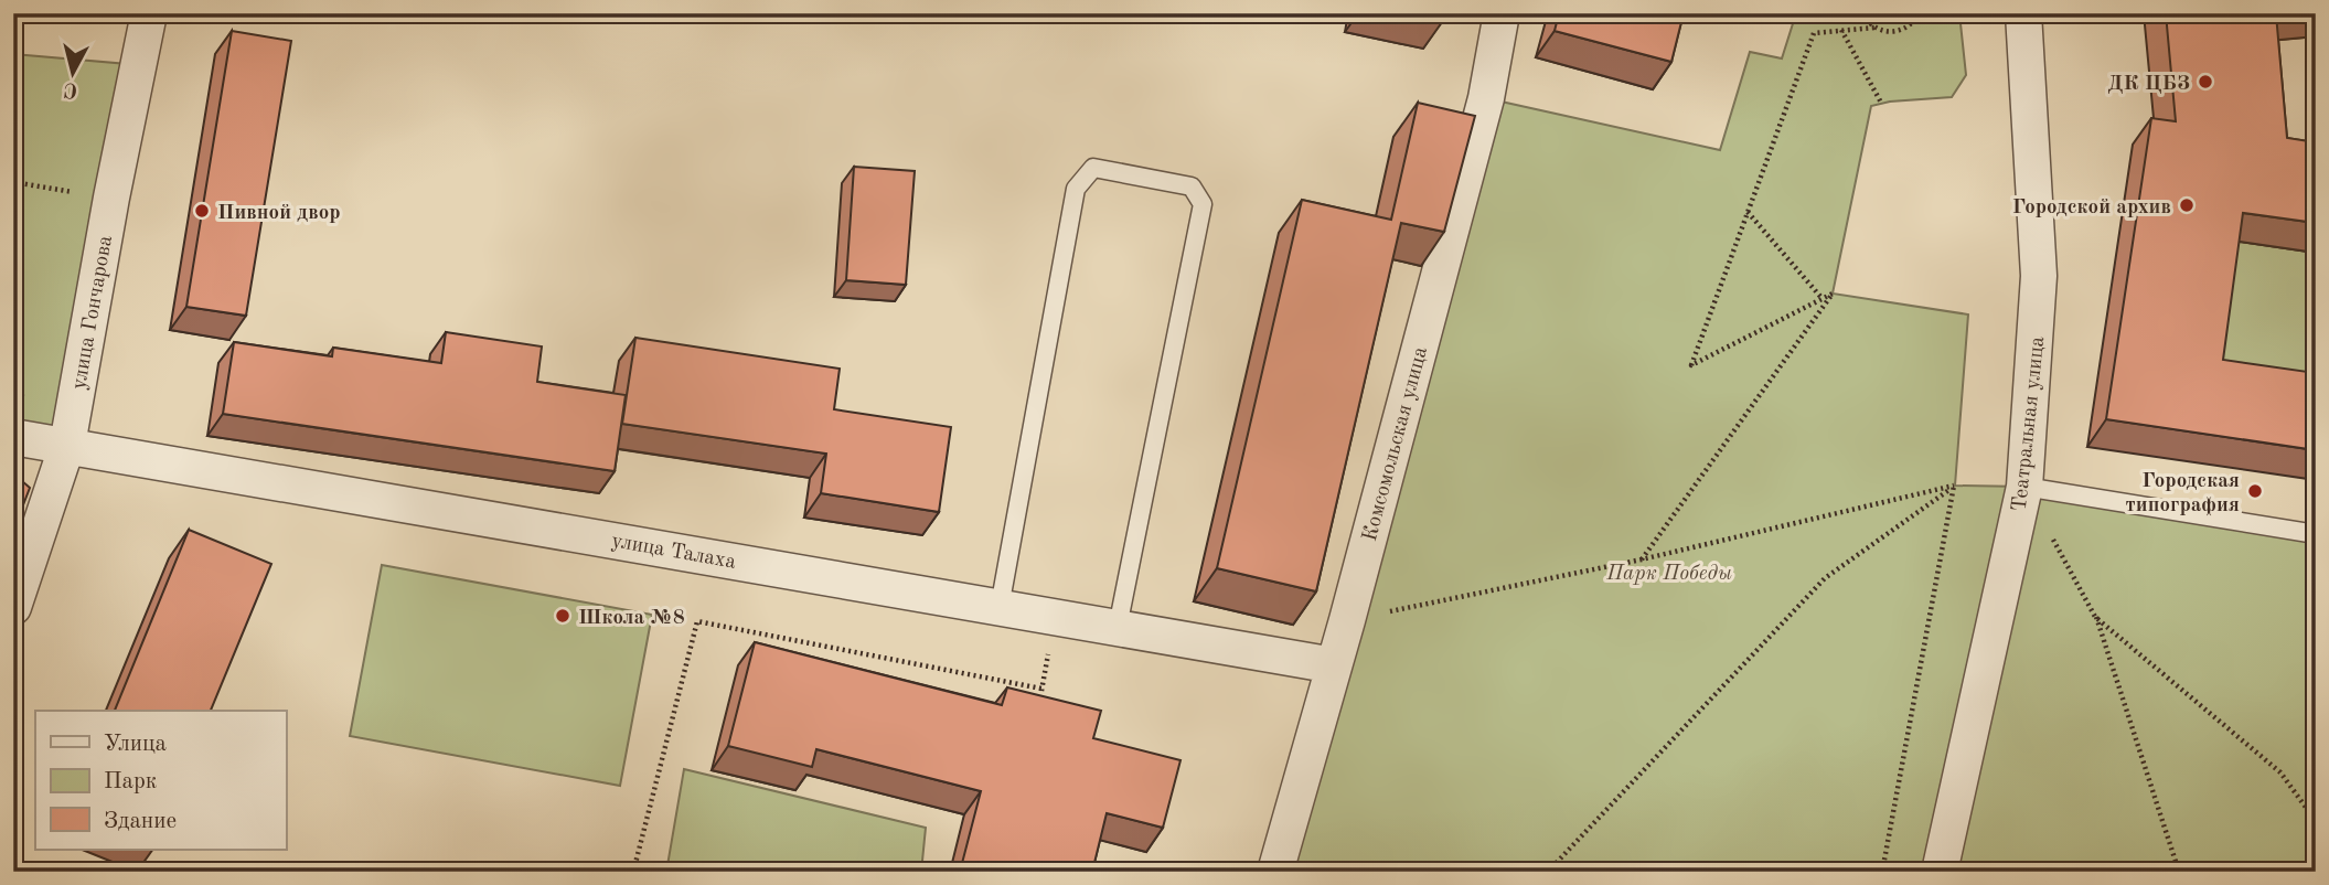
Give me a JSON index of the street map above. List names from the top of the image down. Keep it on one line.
{"streets":{"street":["улица Гончарова","Театральная улица","Комсомольская улица","улица Талаха"]},"crossings":[["улица Гончарова","улица Талаха"],["Комсомольская улица","улица Талаха"]],"parks":["Парк Победы"],"places":["ДК ЦБЗ","Городской архив","Пивной двор","Городская типография","Школа №8"],"legend":["Улица","Парк","Здание"],"north":"bottom"}
